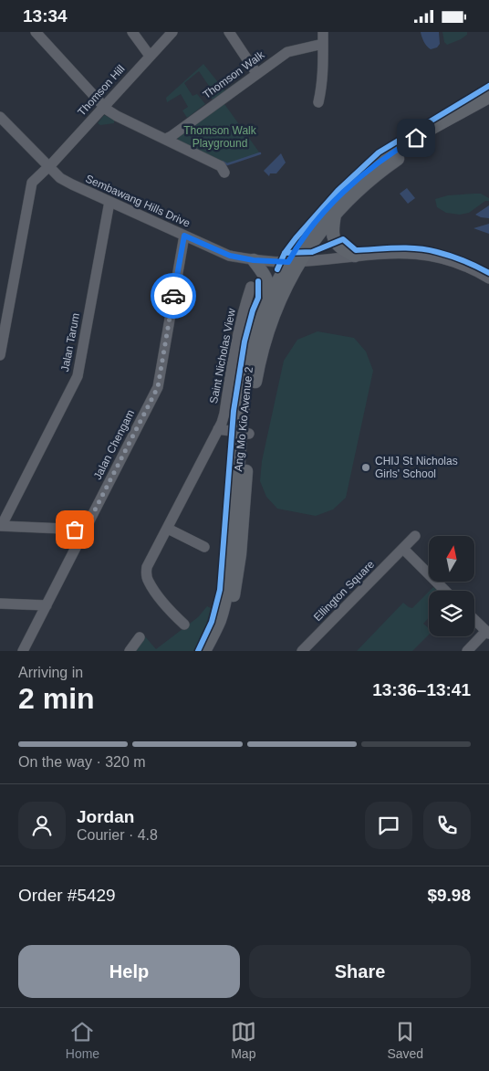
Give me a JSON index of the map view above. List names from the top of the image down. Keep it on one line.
{"streets":{"main road":["Ang Mo Kio Avenue 2"],"street":["Thomson Walk","Thomson Hill","Sembawang Hills Drive","Jalan Tarum","Saint Nicholas View","Jalan Chengam","Ellington Square"]},"crossings":[["Thomson Hill","Sembawang Hills Drive"],["Sembawang Hills Drive","Jalan Tarum"],["Sembawang Hills Drive","Ang Mo Kio Avenue 2"],["Sembawang Hills Drive","Jalan Chengam"]],"parks":["Thomson Walk Playground"],"places":["CHIJ St Nicholas Girls' School"],"north":"top","page":{"status":"13:34","heading":["2 min","Arriving in","13:36–13:41"],"panel":["Jordan","Courier · 4.8","Order #5429","$9.98"],"bar":"On the way · 320 m","buttons":["Help","Share"],"tabs":["Home","Map","Saved"]}}
